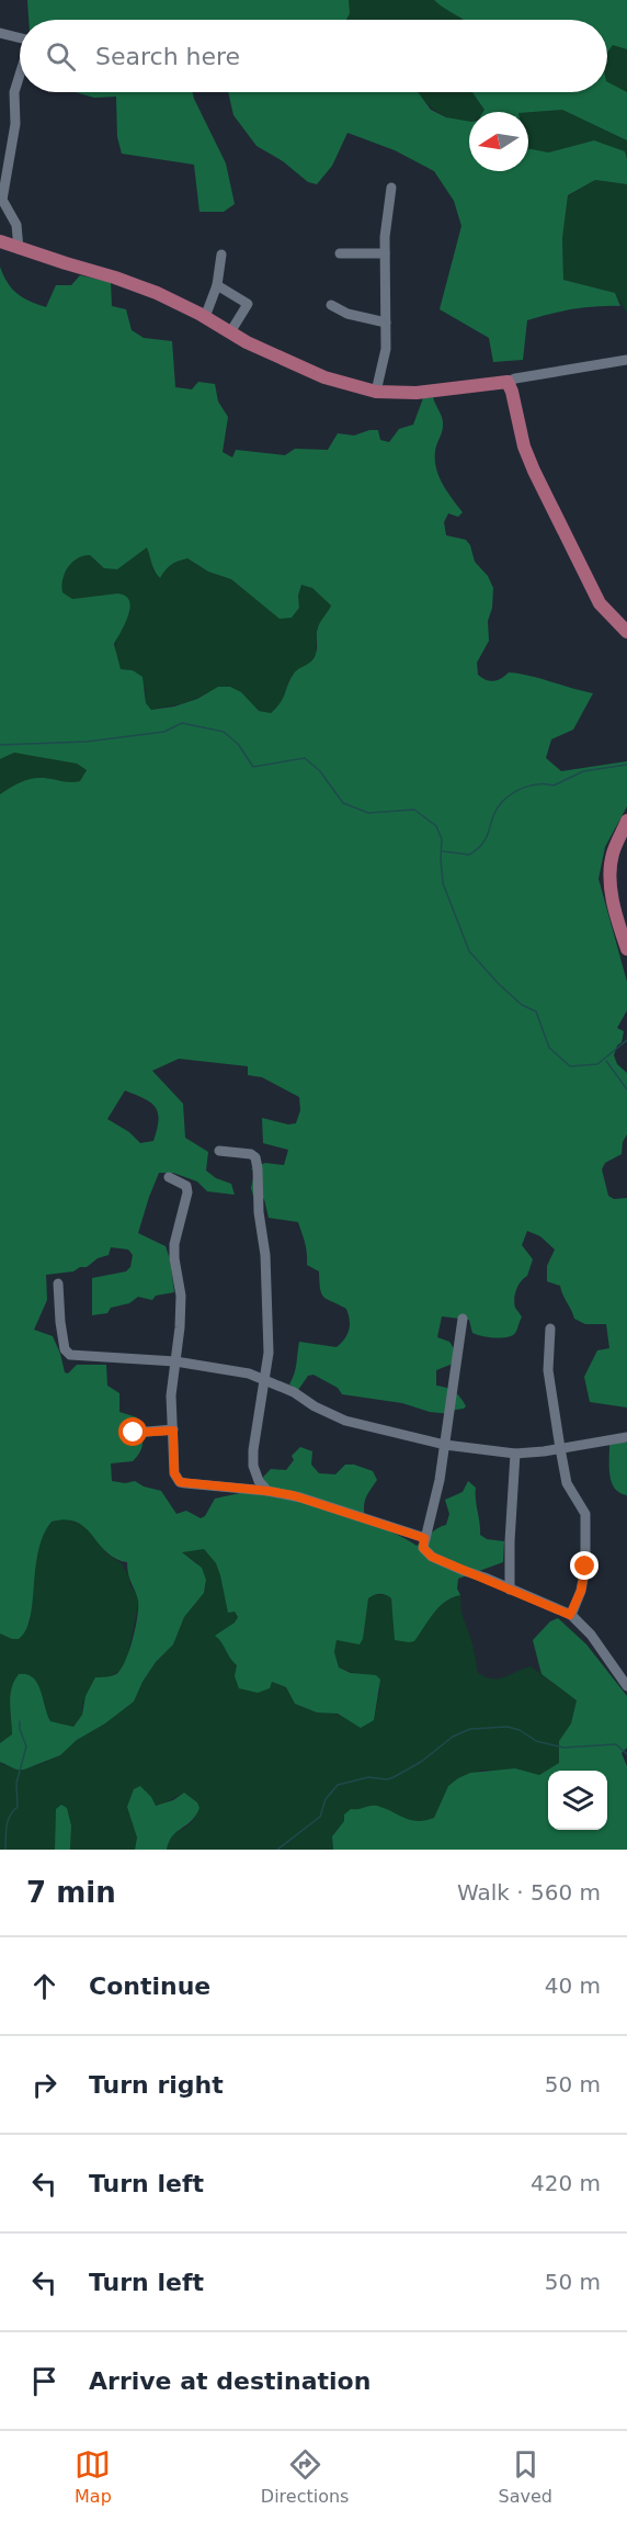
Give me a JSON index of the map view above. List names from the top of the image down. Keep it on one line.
{"north":"left","page":{"search":"Search here","heading":["7 min","Walk · 560 m"],"list":[["Continue","40 m"],["Turn right","50 m"],["Turn left","420 m"],["Turn left","50 m"],"Arrive at destination"],"nav":["Map","Directions","Saved"]}}
